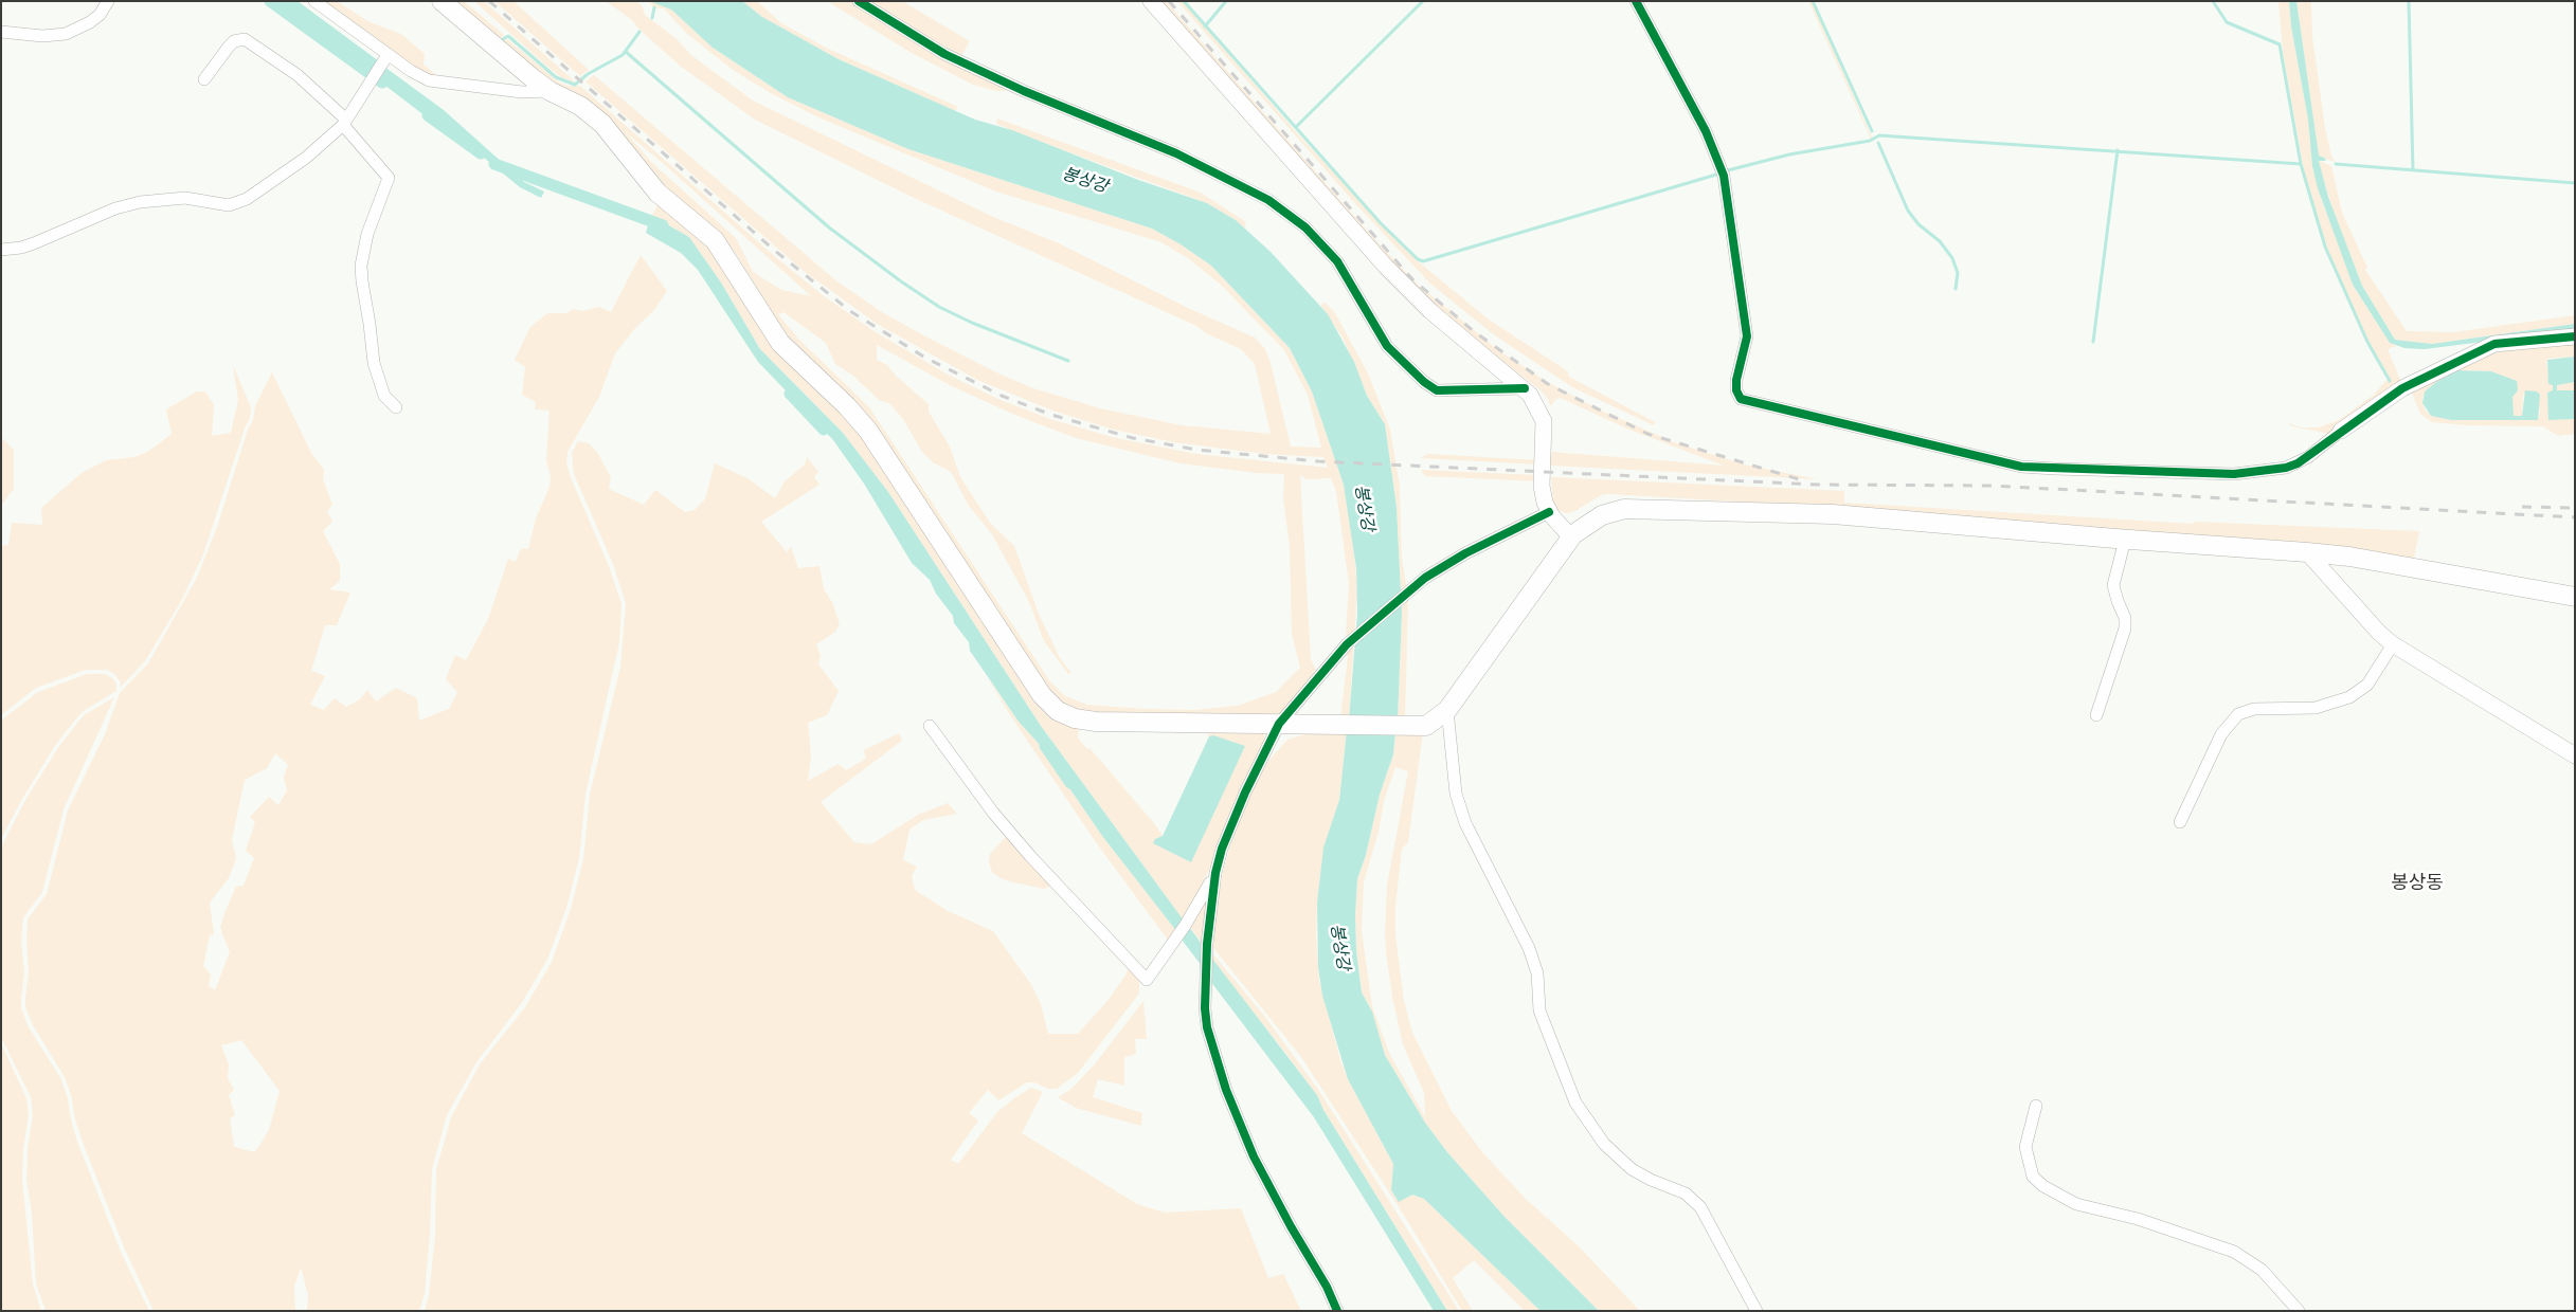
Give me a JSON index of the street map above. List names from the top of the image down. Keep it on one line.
{"districts":["봉상동"],"water":["봉상강"]}
